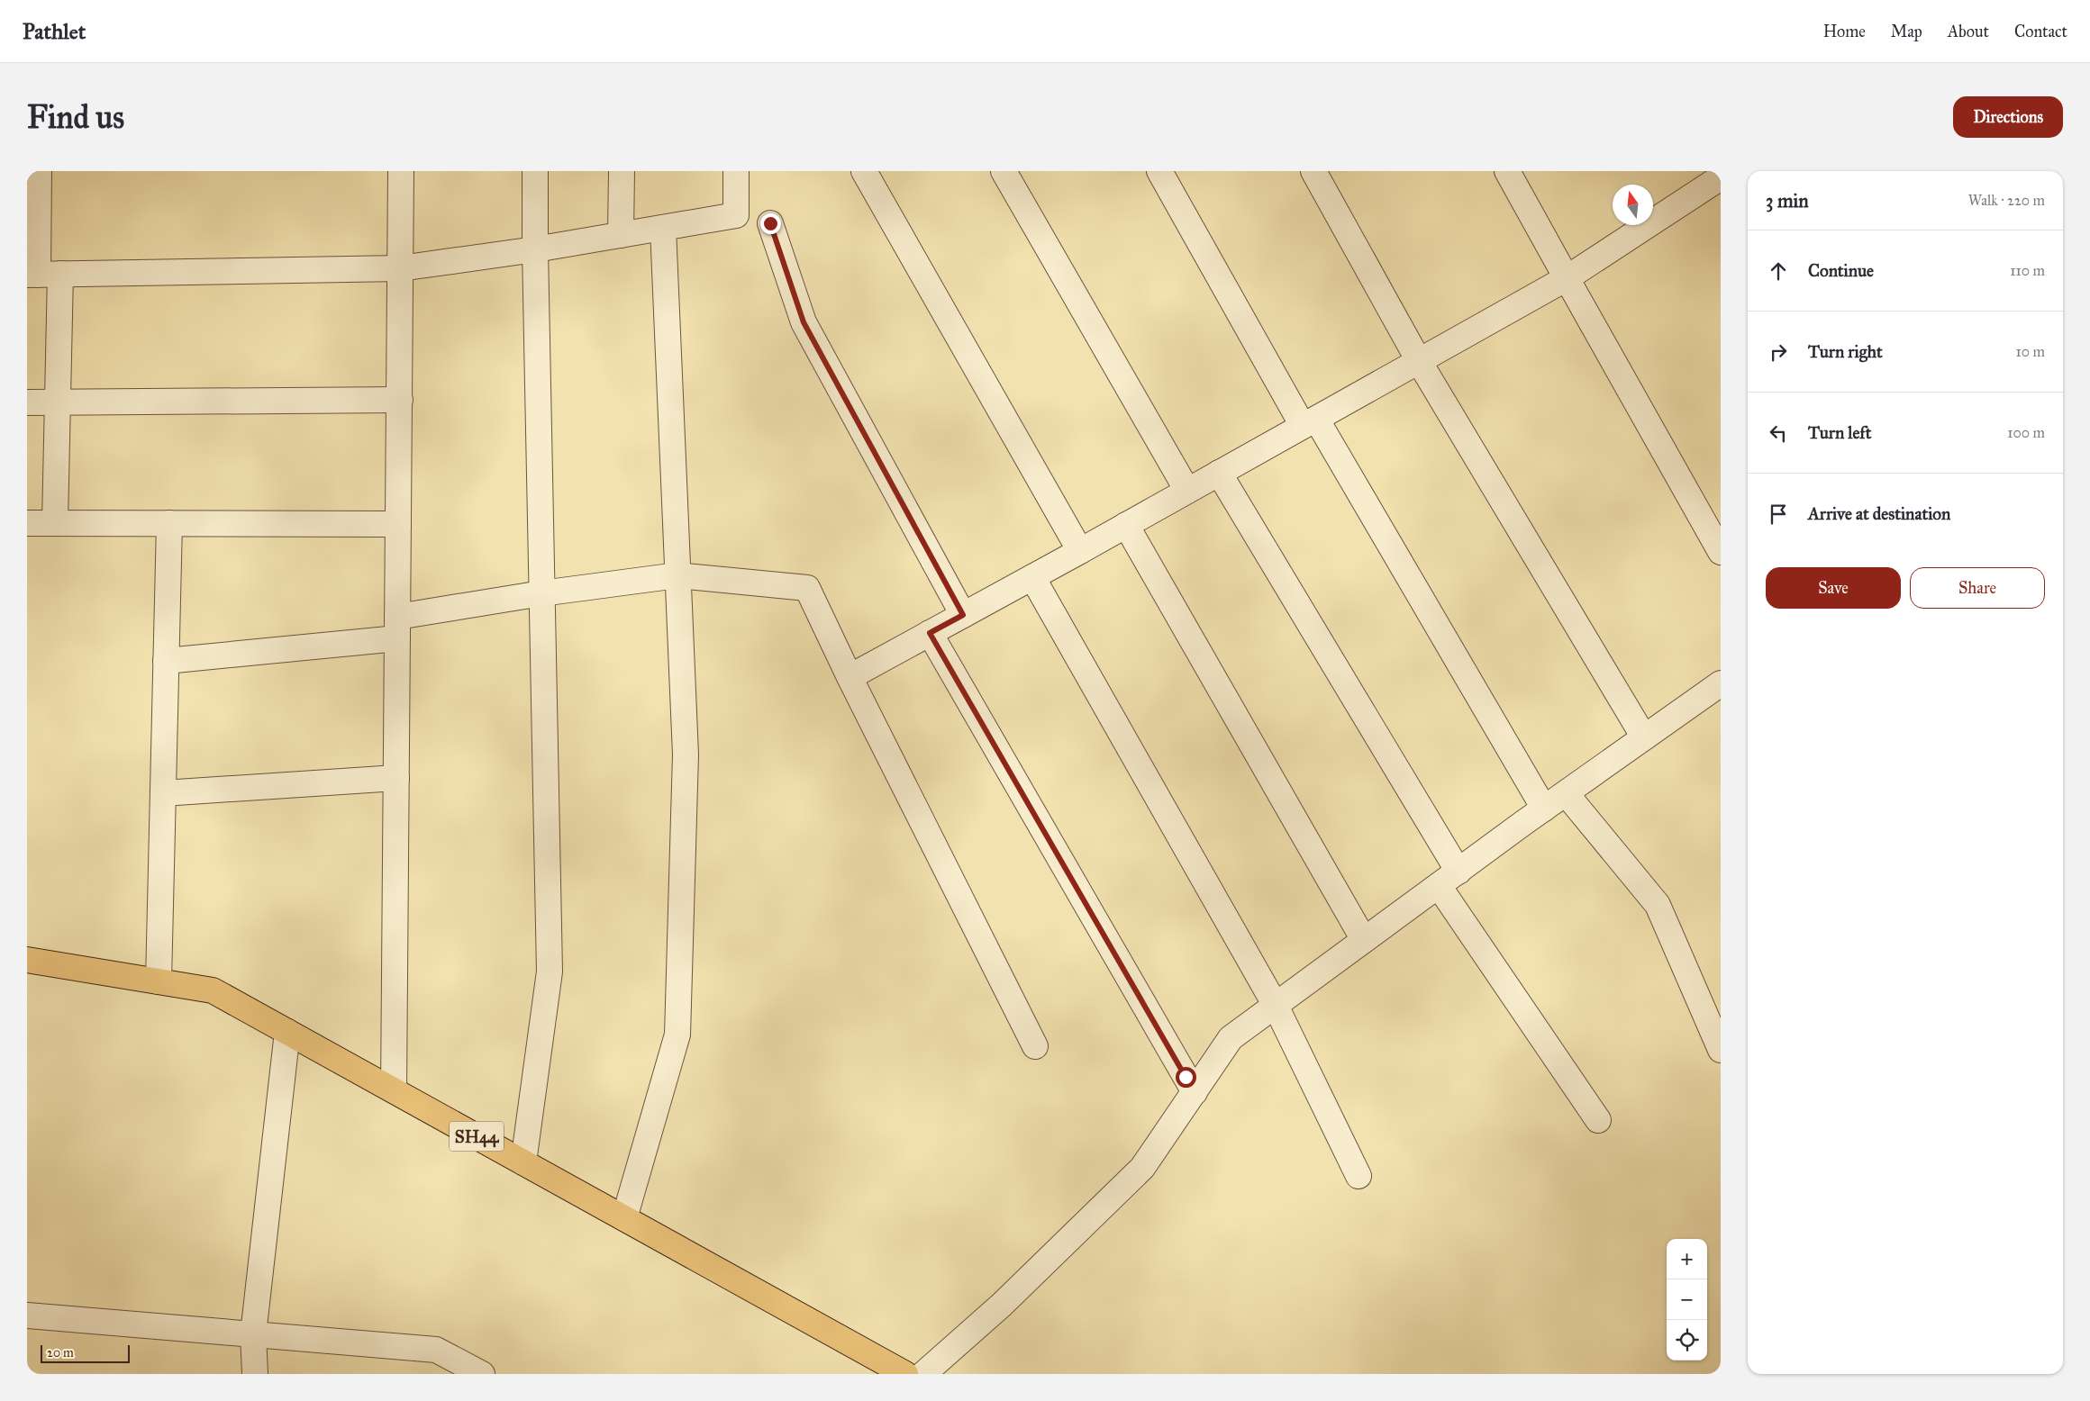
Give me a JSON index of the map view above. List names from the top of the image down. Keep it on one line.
{"streets":{"main road":["SH44"]},"scale_bar":"20 m","north":"top","page":{"header":"Pathlet","nav":["Home","Map","About","Contact"],"buttons":["Directions",["Save","Share"]],"title":"Find us","heading":["3 min","Walk · 220 m"],"list":[["Continue","110 m"],["Turn right","10 m"],["Turn left","100 m"],"Arrive at destination"],"map_buttons":["+","−"],"scale":"20 m"}}
